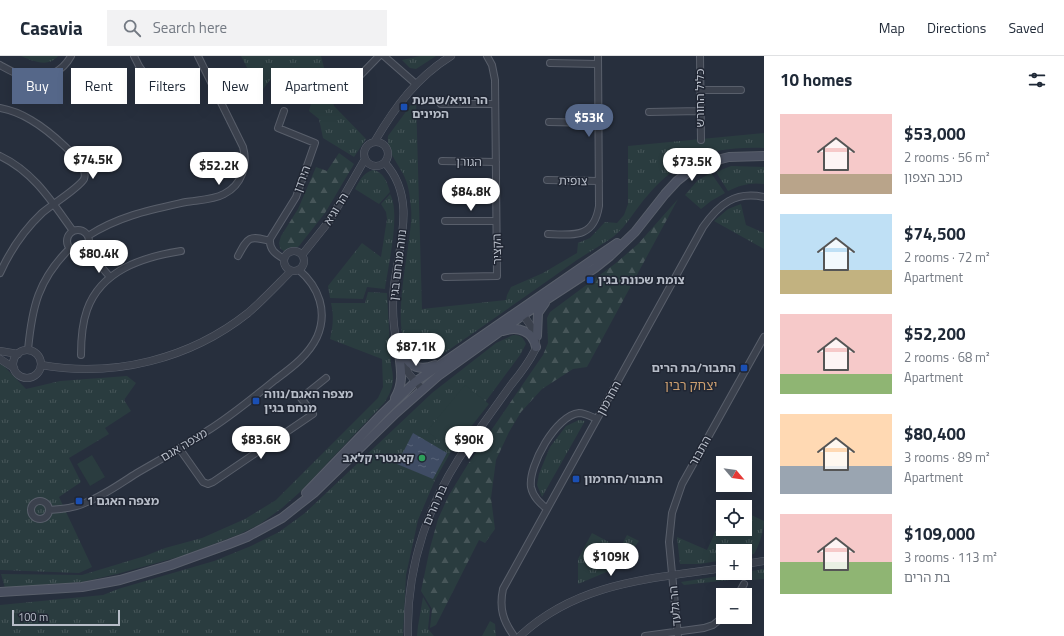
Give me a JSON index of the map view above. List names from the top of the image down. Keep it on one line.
{"streets":{"street":["כליל החורש","הגורן","הירדן","צופית","הר וגיא","הקציר","נווה מנחם בגין","החרמון","מצפה אגם","התבור","בת הרים","הר גלעד"]},"crossings":[["הגורן","הקציר"],["הר וגיא","נווה מנחם בגין"],["הר וגיא","מצפה אגם"],["התבור","הר גלעד"]],"districts":["יצחק רבין"],"places":{"transit":["הר וגיא/שבעת המינים","צומת שכונת בגין","התבור/בת הרים","מצפה האגם/נווה מנחם בגין","התבור/החרמון","מצפה האגם 1"],"other":["קאנטרי קלאב"]},"scale_bar":"100 m","north":"bottom right","page":{"header":"Casavia","search":"Search here","nav":["Map","Directions","Saved"],"heading":"10 homes","chip":["Buy","Rent","Filters","New","Apartment"],"price":["$53K","$74.5K","$73.5K","$52.2K","$84.8K","$80.4K","$87.1K","$83.6K","$90K","$109K"],"list":[{"name":"$53,000","note":"2 rooms · 56 m² · כוכב הצפון"},{"name":"$74,500","note":"2 rooms · 72 m² · Apartment"},{"name":"$52,200","note":"2 rooms · 68 m² · Apartment"},{"name":"$80,400","note":"3 rooms · 89 m² · Apartment"},{"name":"$109,000","note":"3 rooms · 113 m² · בת הרים"}],"map_buttons":["+","−"],"scale":"100 m"}}
